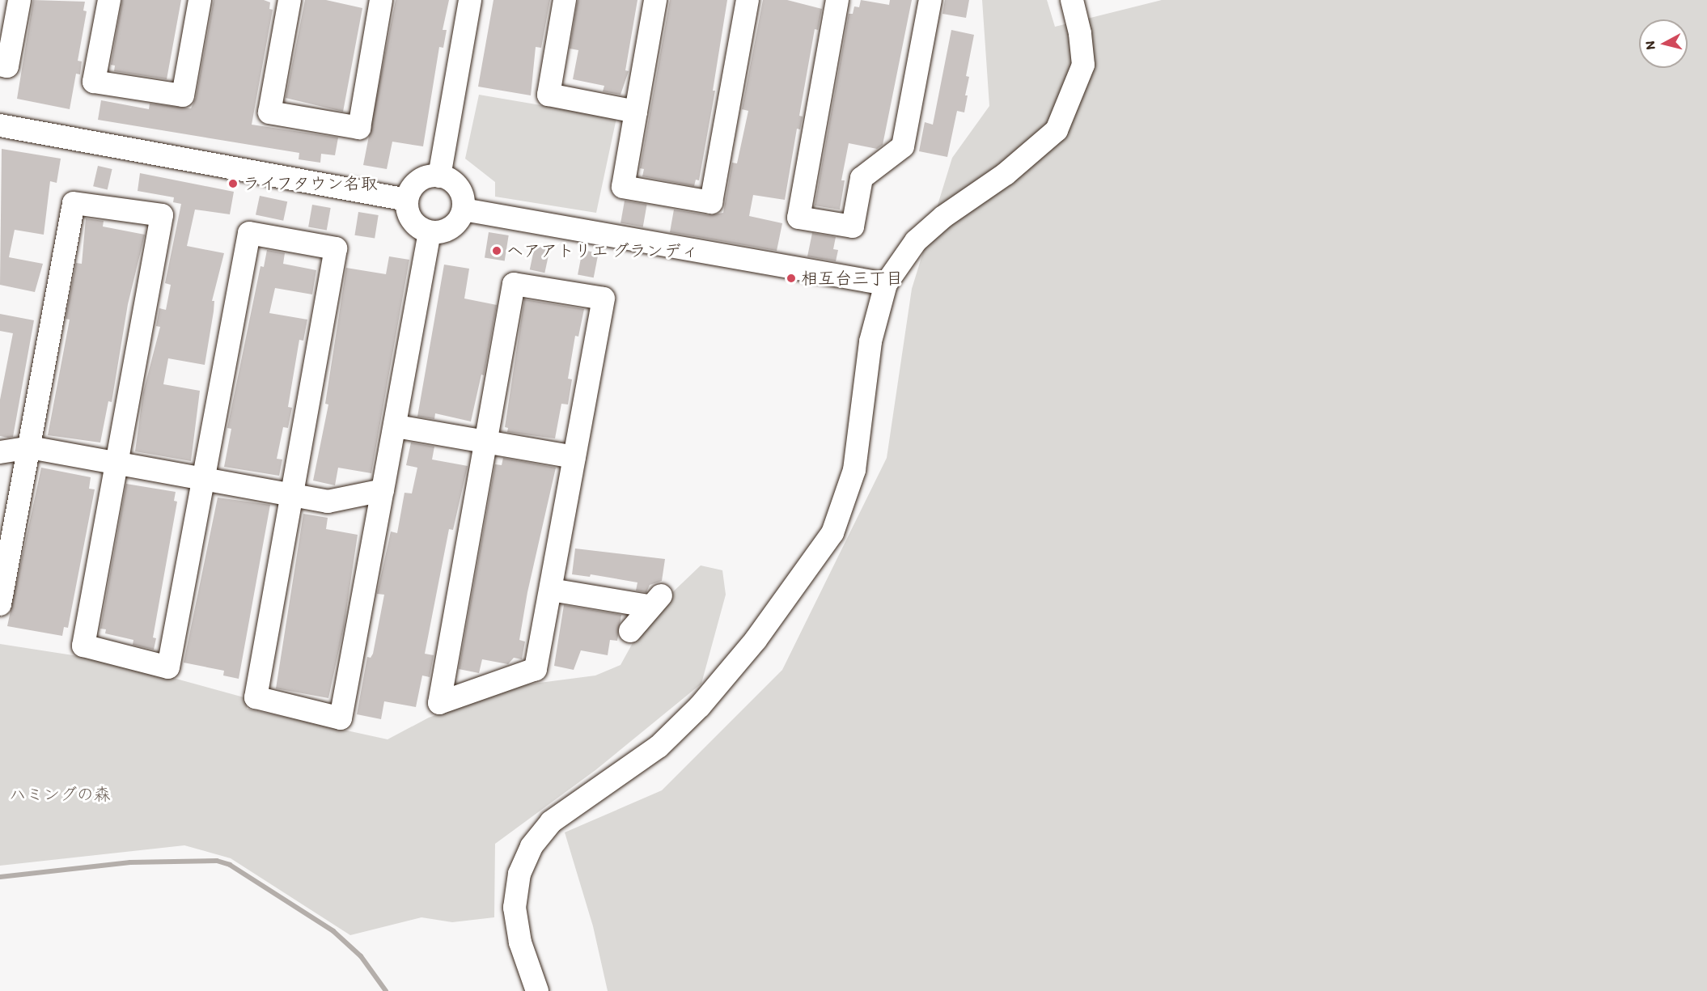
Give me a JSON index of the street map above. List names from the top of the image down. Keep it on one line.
{"parks":["ハミングの森"],"places":["ライフタウン名取","ヘアアトリエ グランディ","相互台三丁目"],"north":"left"}
